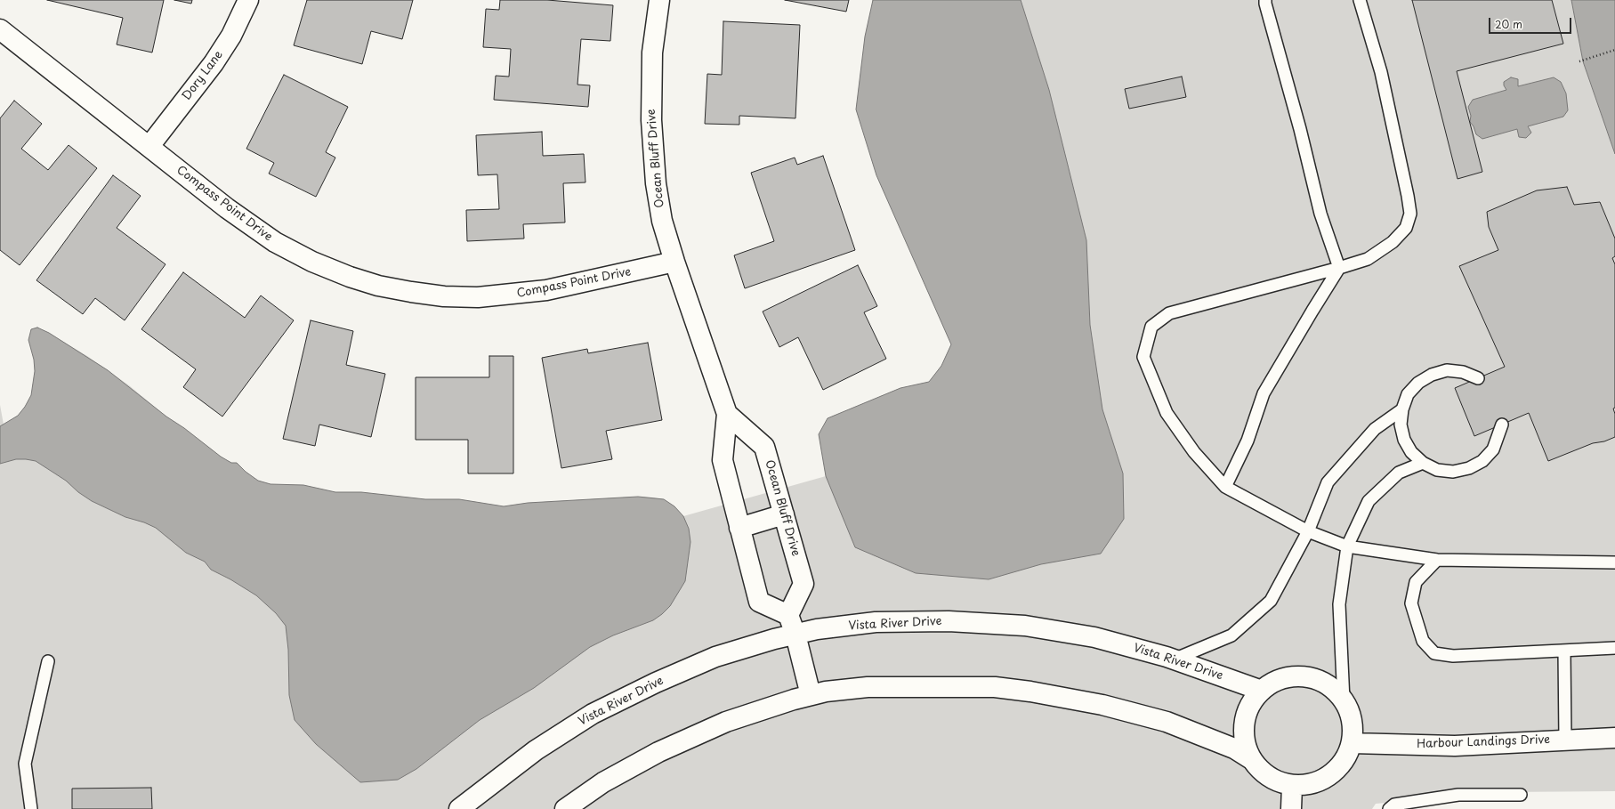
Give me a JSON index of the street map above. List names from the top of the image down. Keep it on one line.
{"streets":{"street":["Dory Lane","Ocean Bluff Drive","Compass Point Drive","Vista River Drive","Harbour Landings Drive"]},"crossings":[["Dory Lane","Compass Point Drive"],["Ocean Bluff Drive","Compass Point Drive"],["Vista River Drive","Harbour Landings Drive"]],"scale_bar":"20 m"}
